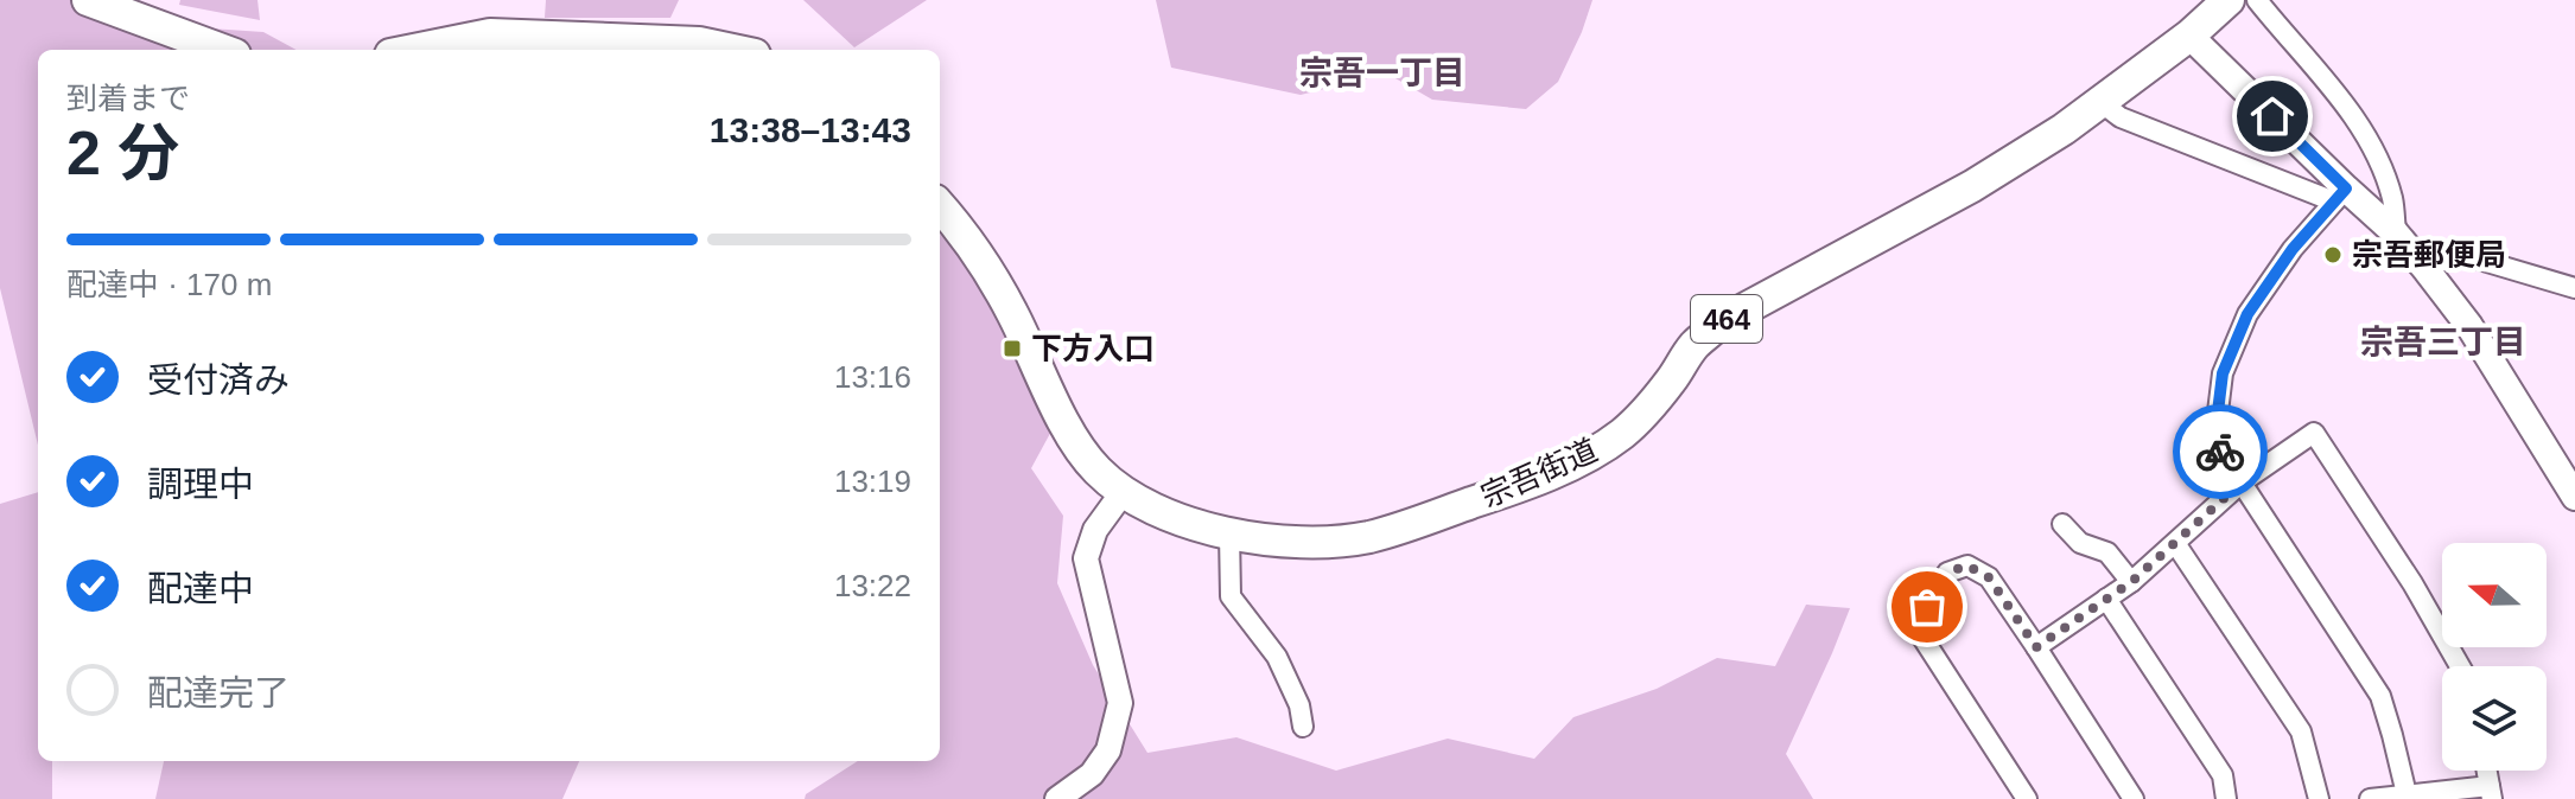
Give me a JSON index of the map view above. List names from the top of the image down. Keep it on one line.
{"streets":{"highway":["464","宗吾街道"]},"districts":["宗吾一丁目","宗吾三丁目"],"places":{"other":["宗吾郵便局"],"transit":["下方入口"]},"north":"left","page":{"heading":["2 分","到着まで","13:38–13:43"],"bar":"配達中 · 170 m","list":[["受付済み","13:16"],["調理中","13:19"],["配達中","13:22"],"配達完了"]}}
